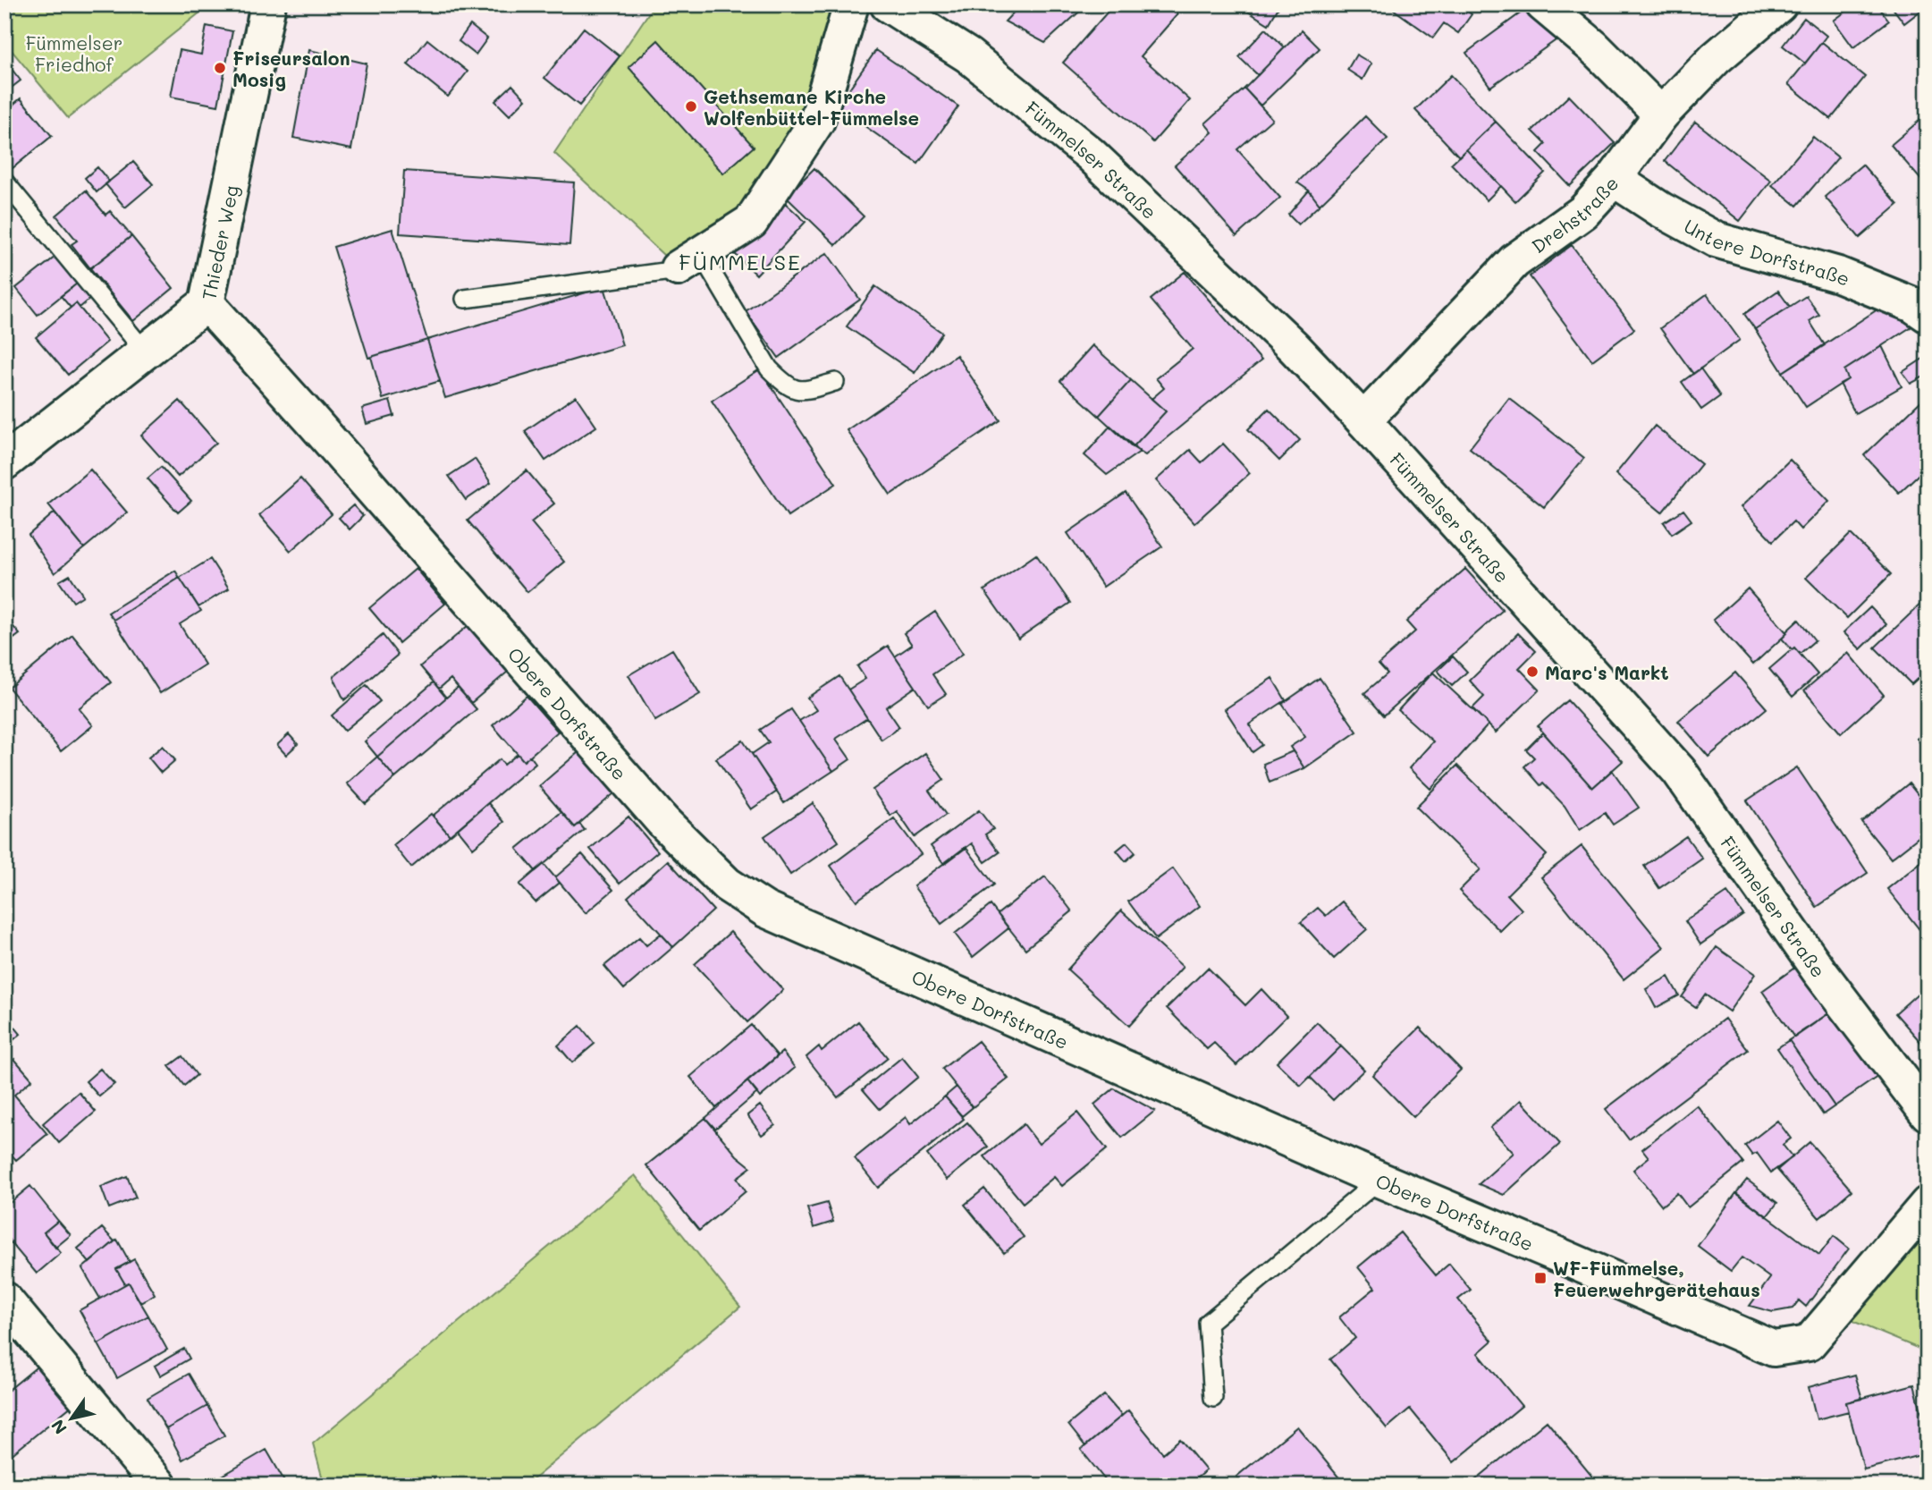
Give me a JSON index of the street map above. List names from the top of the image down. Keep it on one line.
{"streets":{"street":["Fümmelser Straße","Drehstraße","Thieder Weg","Untere Dorfstraße","Obere Dorfstraße"]},"crossings":[["Fümmelser Straße","Drehstraße"],["Drehstraße","Untere Dorfstraße"],["Thieder Weg","Obere Dorfstraße"]],"districts":["FÜMMELSE"],"parks":["Fümmelser Friedhof"],"places":{"other":["Friseursalon Mosig","Gethsemane Kirche Wolfenbüttel-Fümmelse","Marc's Markt"],"transit":["WF-Fümmelse, Feuerwehrgerätehaus"]},"north":"bottom left"}
